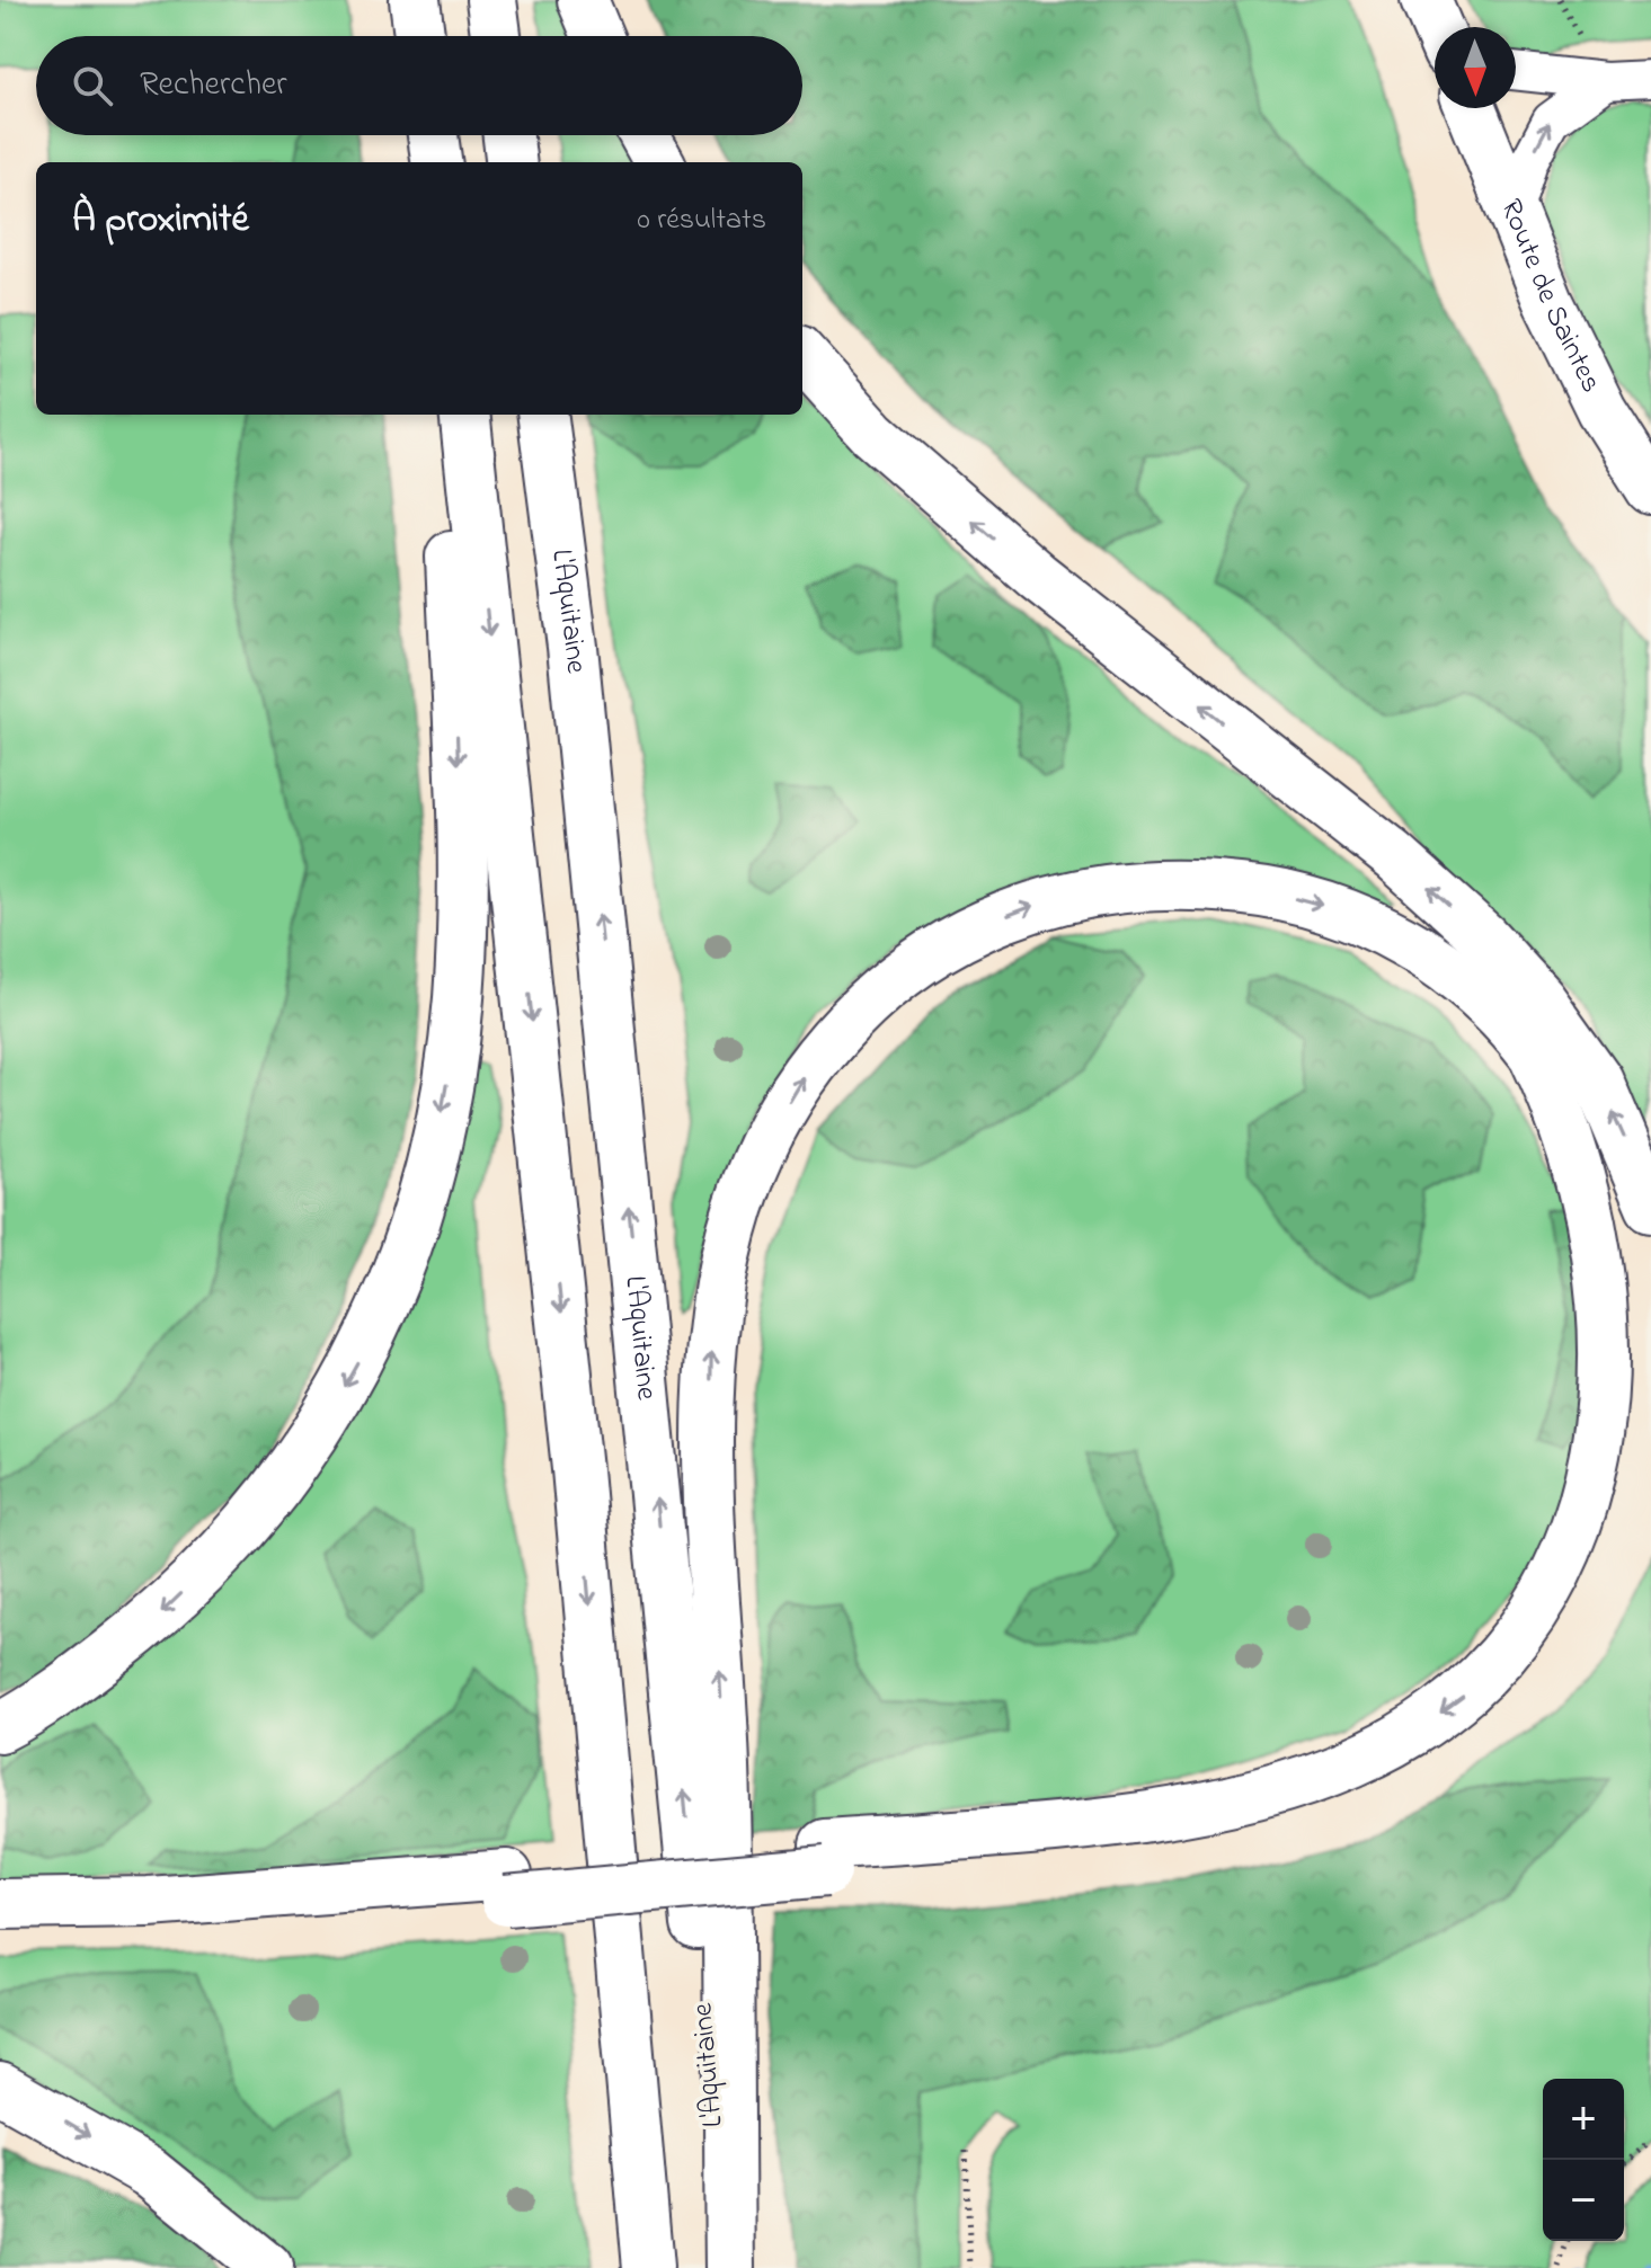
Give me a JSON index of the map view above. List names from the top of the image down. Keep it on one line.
{"streets":{"main road":["Route de Saintes","L'Aquitaine"]},"north":"bottom","page":{"search":"Rechercher","heading":["À proximité","0 résultats"],"map_buttons":["+","−"]}}
